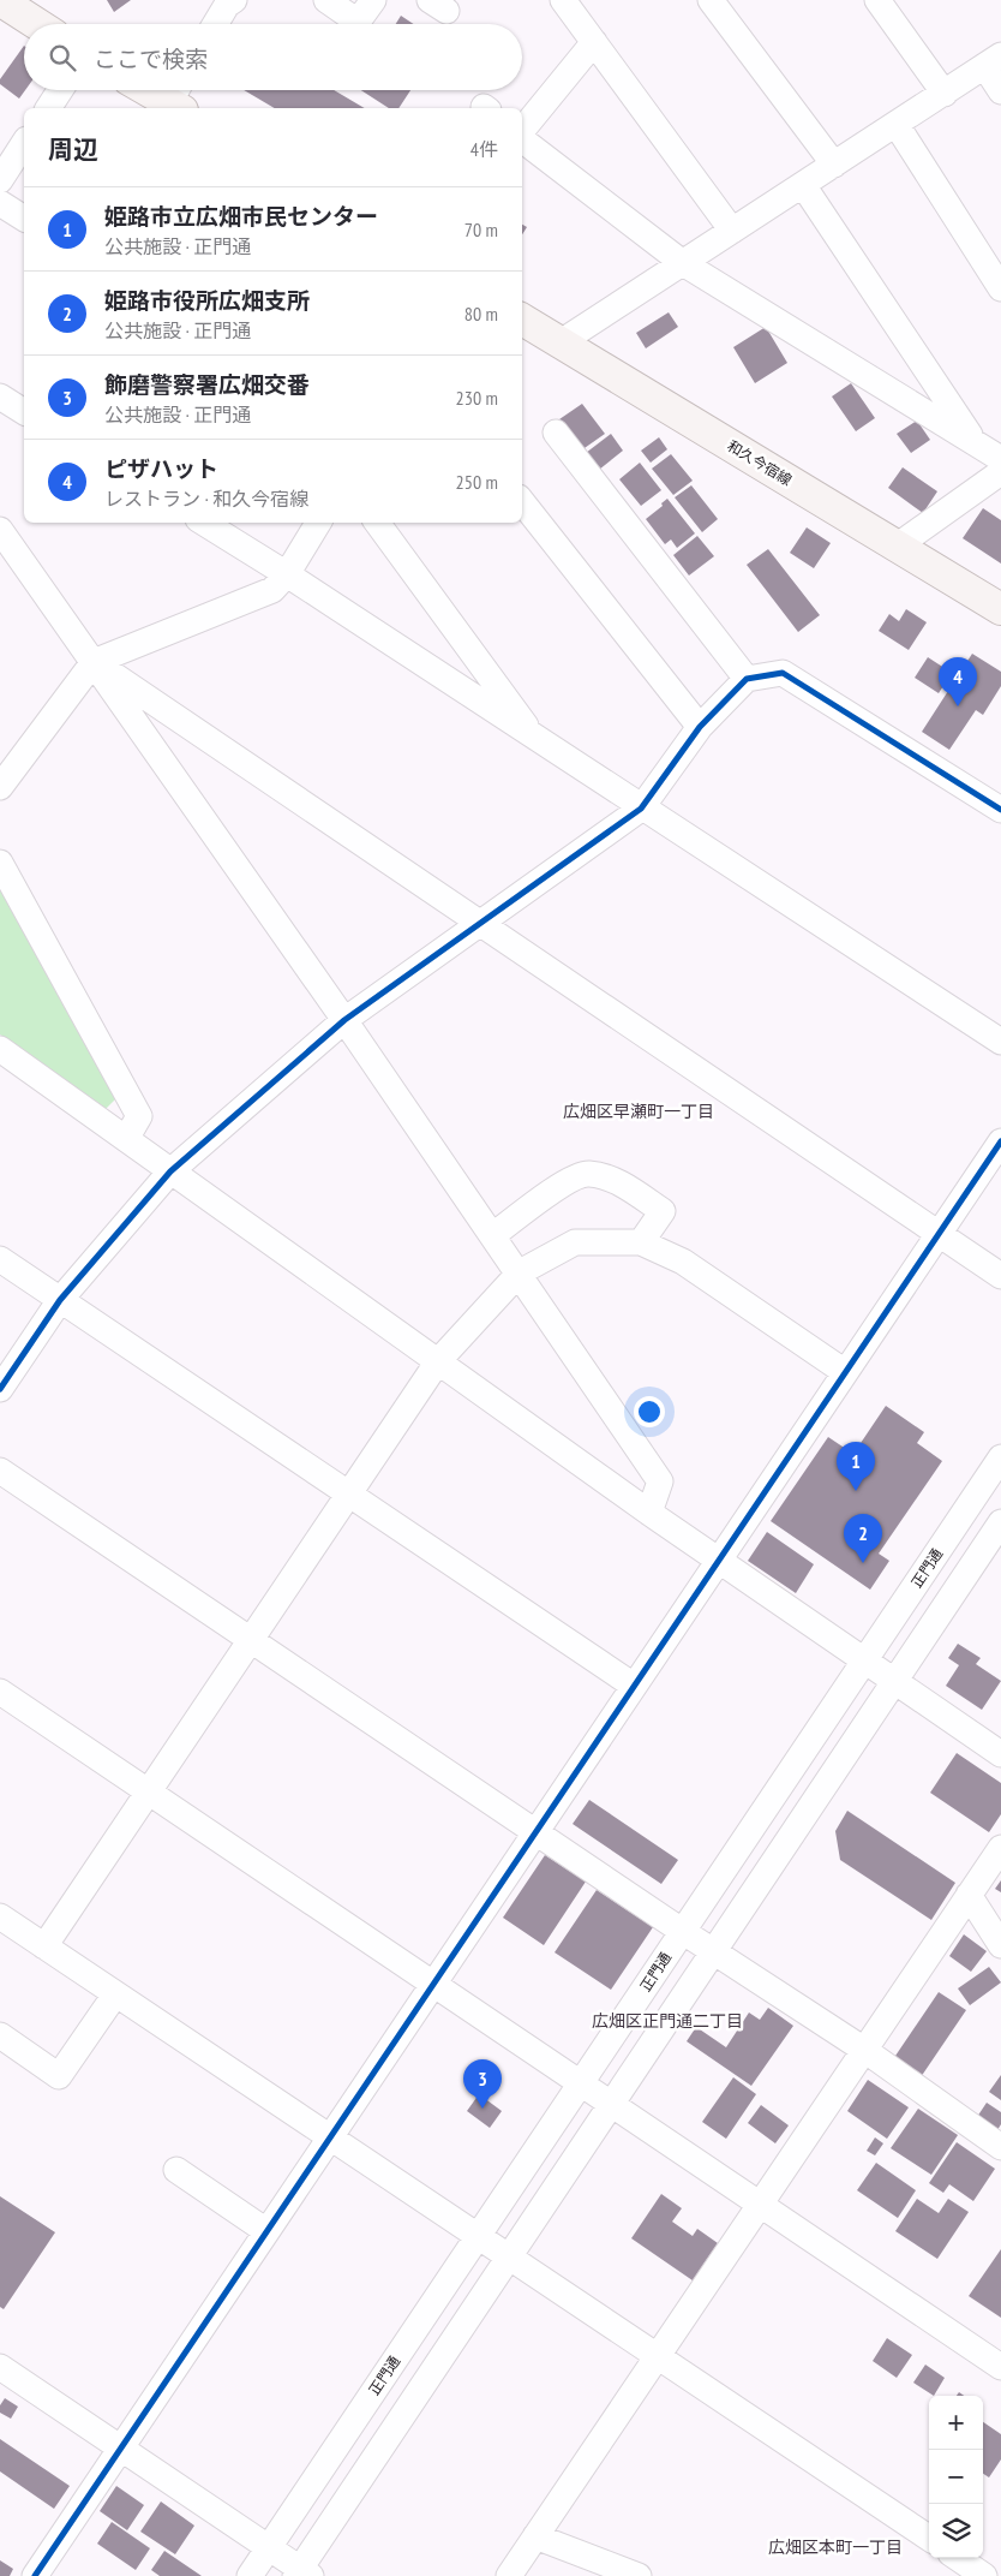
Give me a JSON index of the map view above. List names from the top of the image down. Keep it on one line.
{"streets":{"main road":["和久今宿線"],"street":["正門通"]},"districts":["広畑区早瀬町一丁目","広畑区正門通二丁目","広畑区本町一丁目"],"page":{"search":"ここで検索","heading":["周辺","4件"],"list":[{"mark":"1","name":"姫路市立広畑市民センター","note":"公共施設 · 正門通","value":"70 m"},{"mark":"2","name":"姫路市役所広畑支所","note":"公共施設 · 正門通","value":"80 m"},{"mark":"3","name":"飾磨警察署広畑交番","note":"公共施設 · 正門通","value":"230 m"},{"mark":"4","name":"ピザハット","note":"レストラン · 和久今宿線","value":"250 m"}],"pins":["4","1","2","3"],"map_buttons":["+","−"]}}
